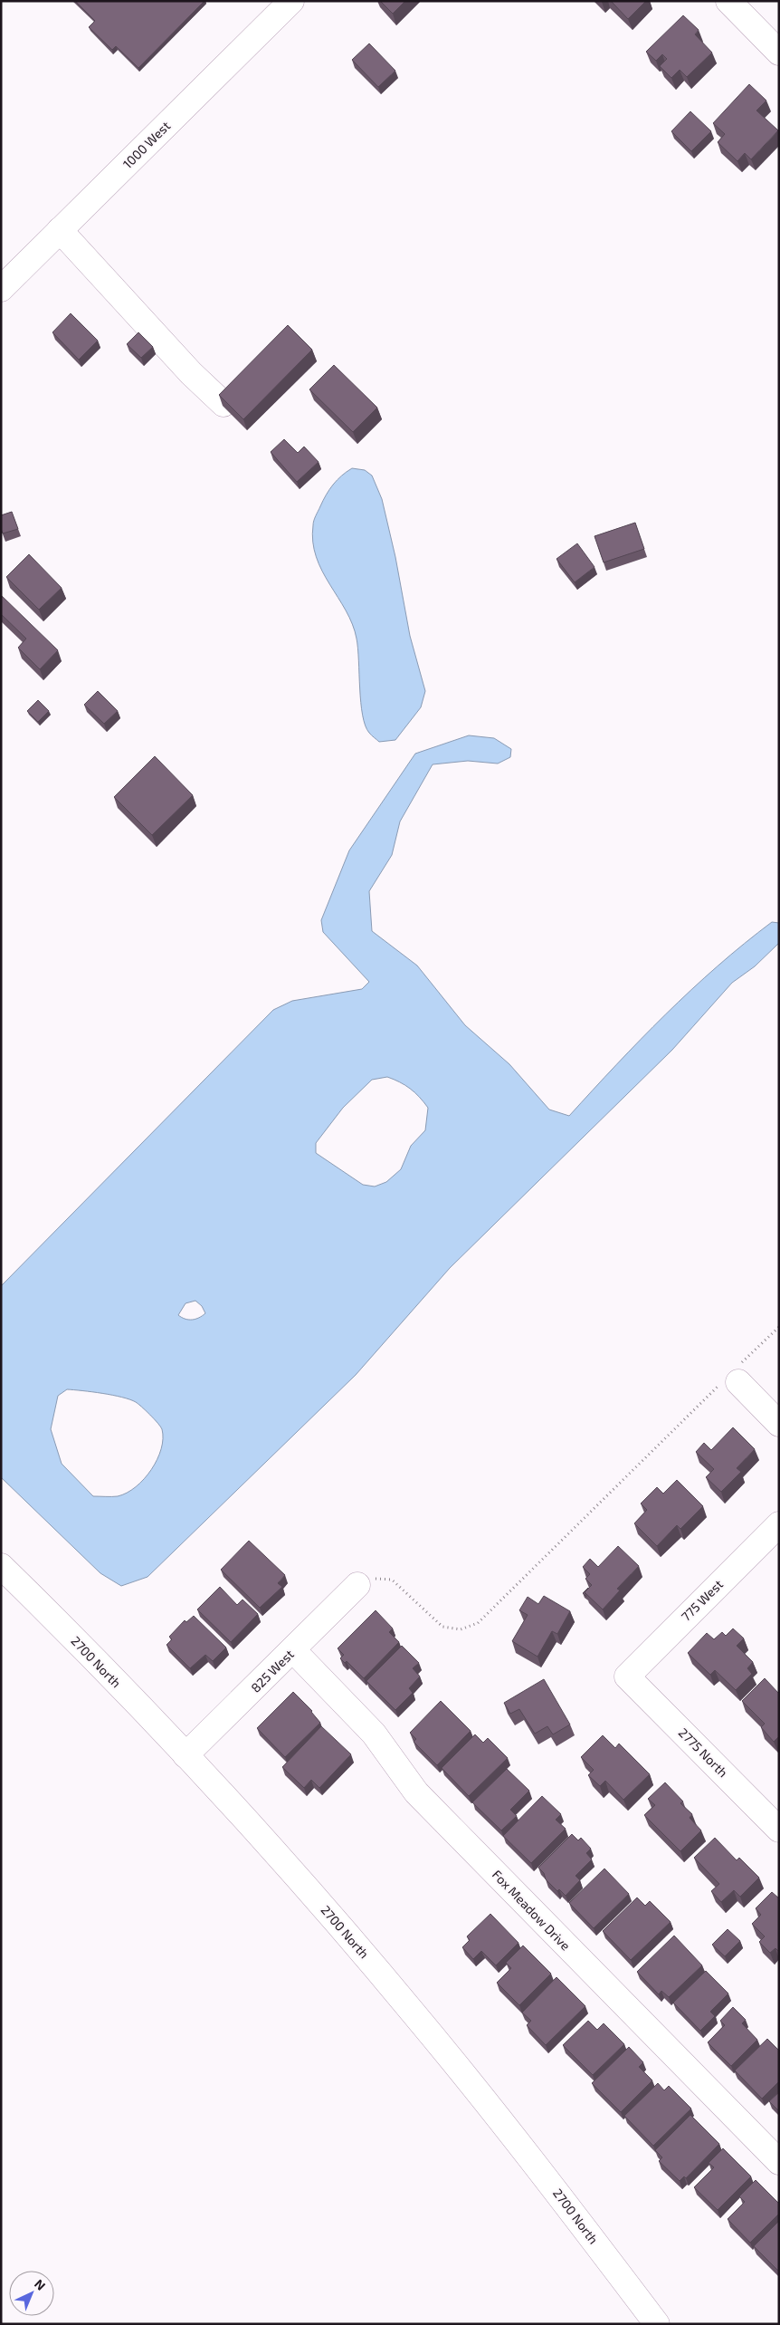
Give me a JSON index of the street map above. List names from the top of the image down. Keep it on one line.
{"streets":{"street":["1000 West","775 West","2700 North","825 West","2775 North","Fox Meadow Drive"]},"crossings":[["775 West","2775 North"],["2700 North","825 West"],["825 West","Fox Meadow Drive"]],"north":"top right"}
